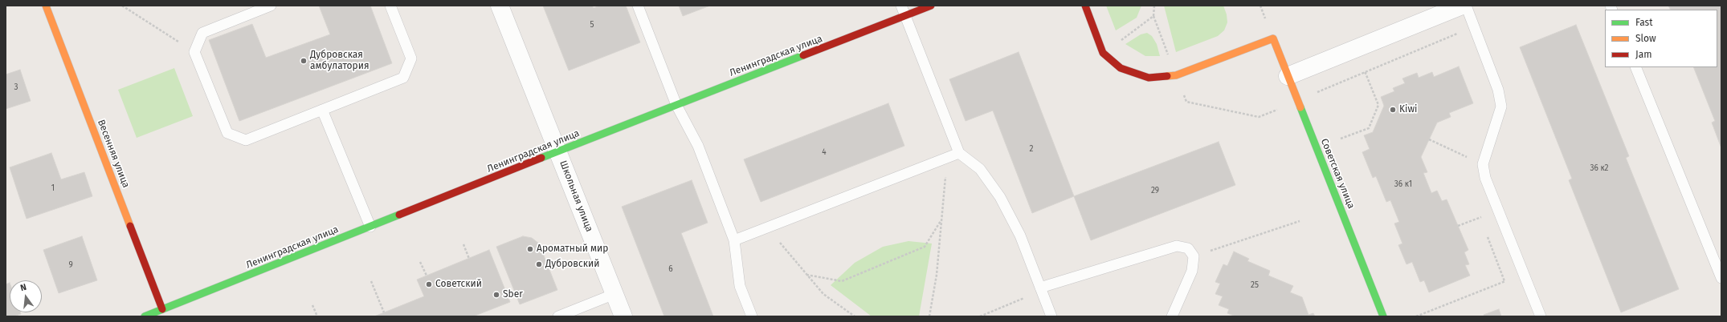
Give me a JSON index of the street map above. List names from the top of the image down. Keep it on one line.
{"streets":{"street":["Ленинградская улица","Весенняя улица","Советская улица","Школьная улица"]},"crossings":[["Ленинградская улица","Весенняя улица"],["Ленинградская улица","Школьная улица"]],"places":["Дубровская амбулатория","Kiwi","Ароматный мир","Дубровский","Советский","Sber"],"house_numbers":["5","3","2","4","36 к2","36 к1","1","29","9","6","25"],"legend":["Fast","Slow","Jam"],"north":"top"}
